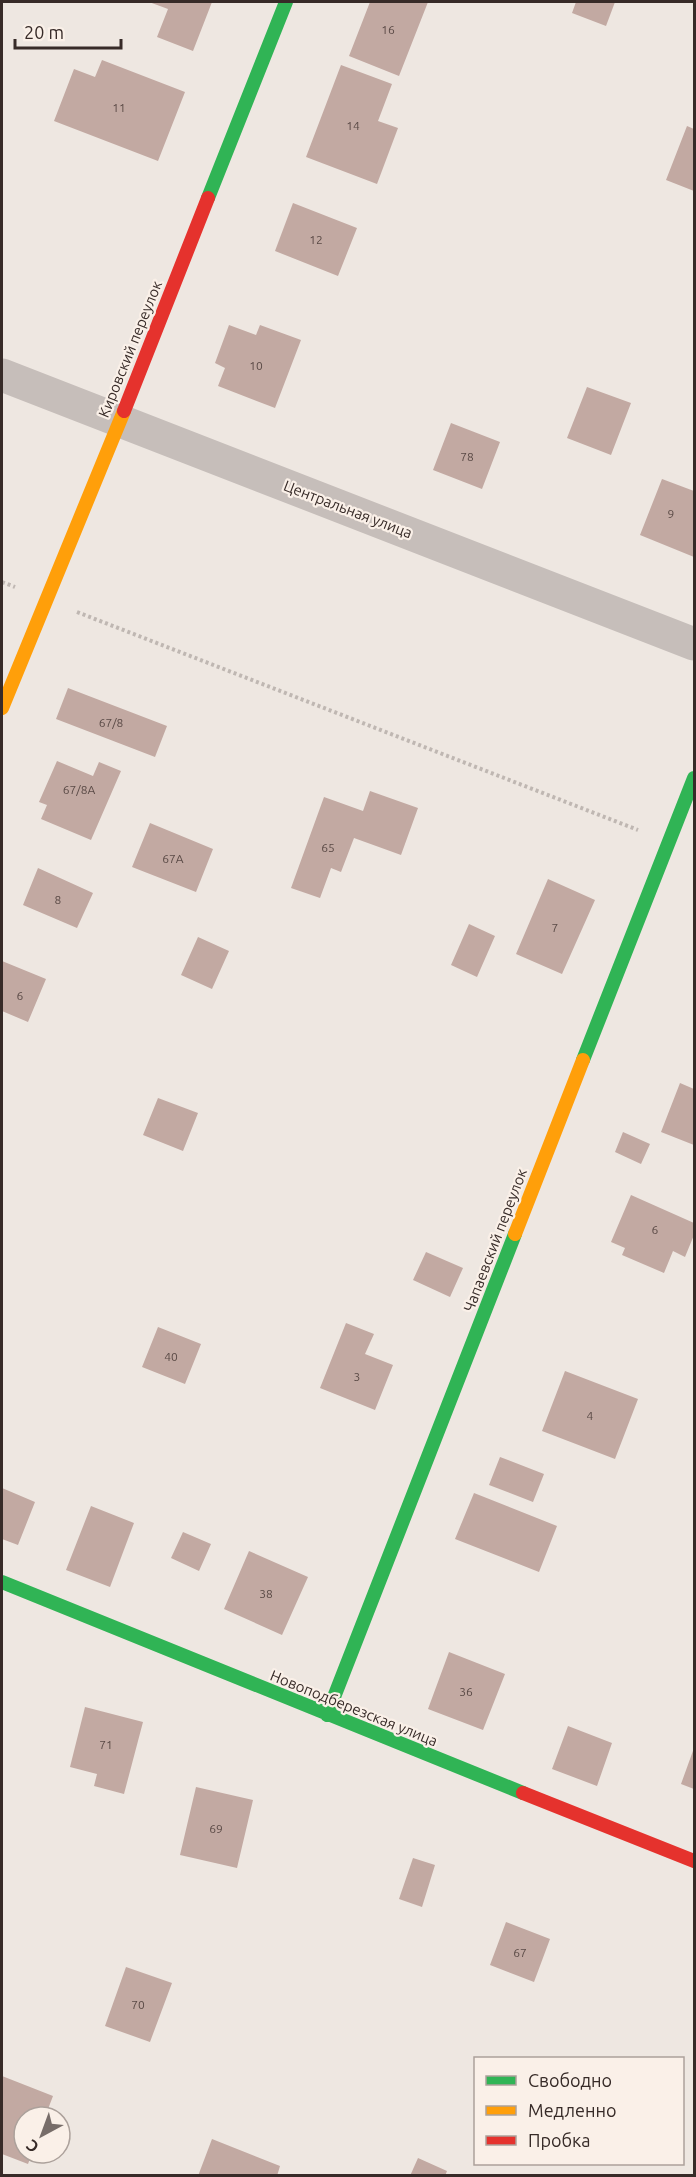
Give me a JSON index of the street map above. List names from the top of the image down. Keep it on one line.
{"streets":{"street":["Кировский переулок","Центральная улица","Чапаевский переулок","Новоподберезская улица"]},"crossings":[["Кировский переулок","Центральная улица"],["Чапаевский переулок","Новоподберезская улица"]],"house_numbers":["16","11","14","12","10","78","9","67/8","67/8А","65","67А","8","7","6","6","40","3","4","38","36","71","69","67","70"],"legend":["Свободно","Медленно","Пробка"],"scale_bar":"20 m","north":"bottom left"}
